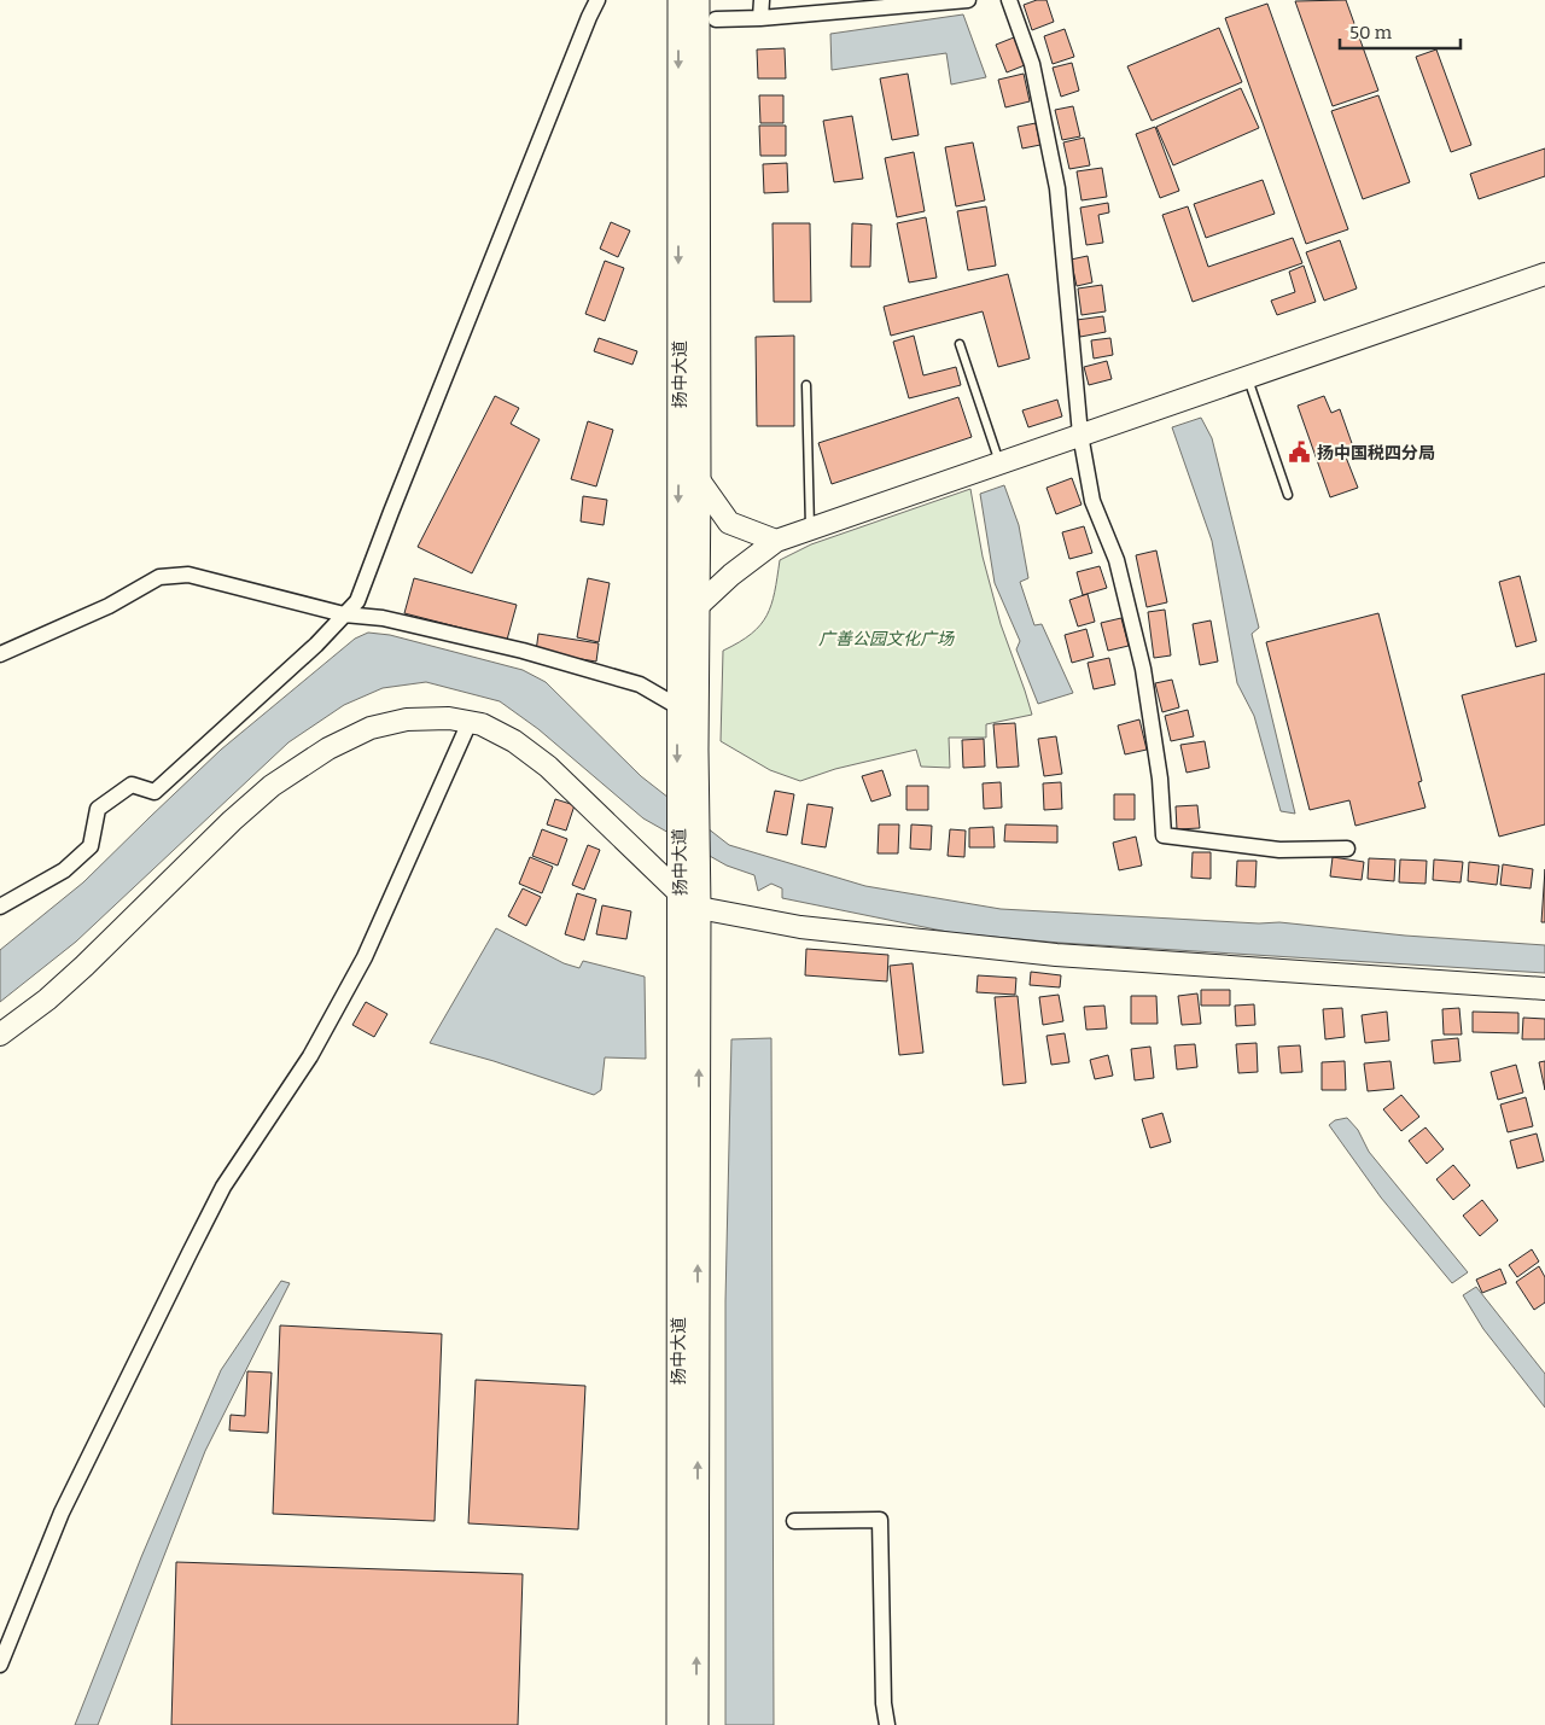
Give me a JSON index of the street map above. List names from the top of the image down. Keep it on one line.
{"streets":{"main road":["扬中大道"]},"parks":["广善公园文化广场"],"places":{"public building":["扬中国税四分局"]},"scale_bar":"50 m"}
